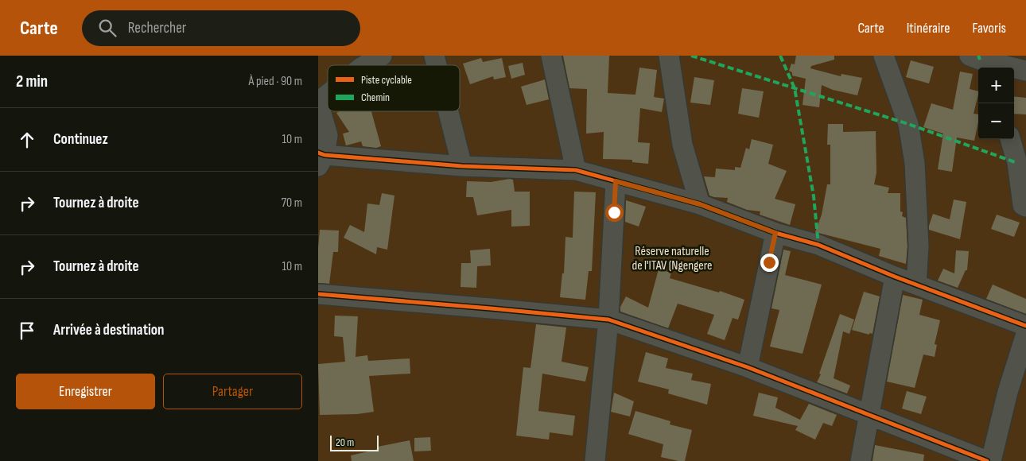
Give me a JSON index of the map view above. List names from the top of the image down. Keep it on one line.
{"parks":["Réserve naturelle de l'ITAV (Ngengere"],"legend":["Piste cyclable","Chemin"],"scale_bar":"20 m","page":{"header":"Carte","search":"Rechercher","nav":["Carte","Itinéraire","Favoris"],"heading":["2 min","À pied · 90 m"],"map_buttons":["+","−"],"list":[["Continuez","10 m"],["Tournez à droite","70 m"],["Tournez à droite","10 m"],"Arrivée à destination"],"buttons":["Enregistrer","Partager"],"scale":"20 m"}}
